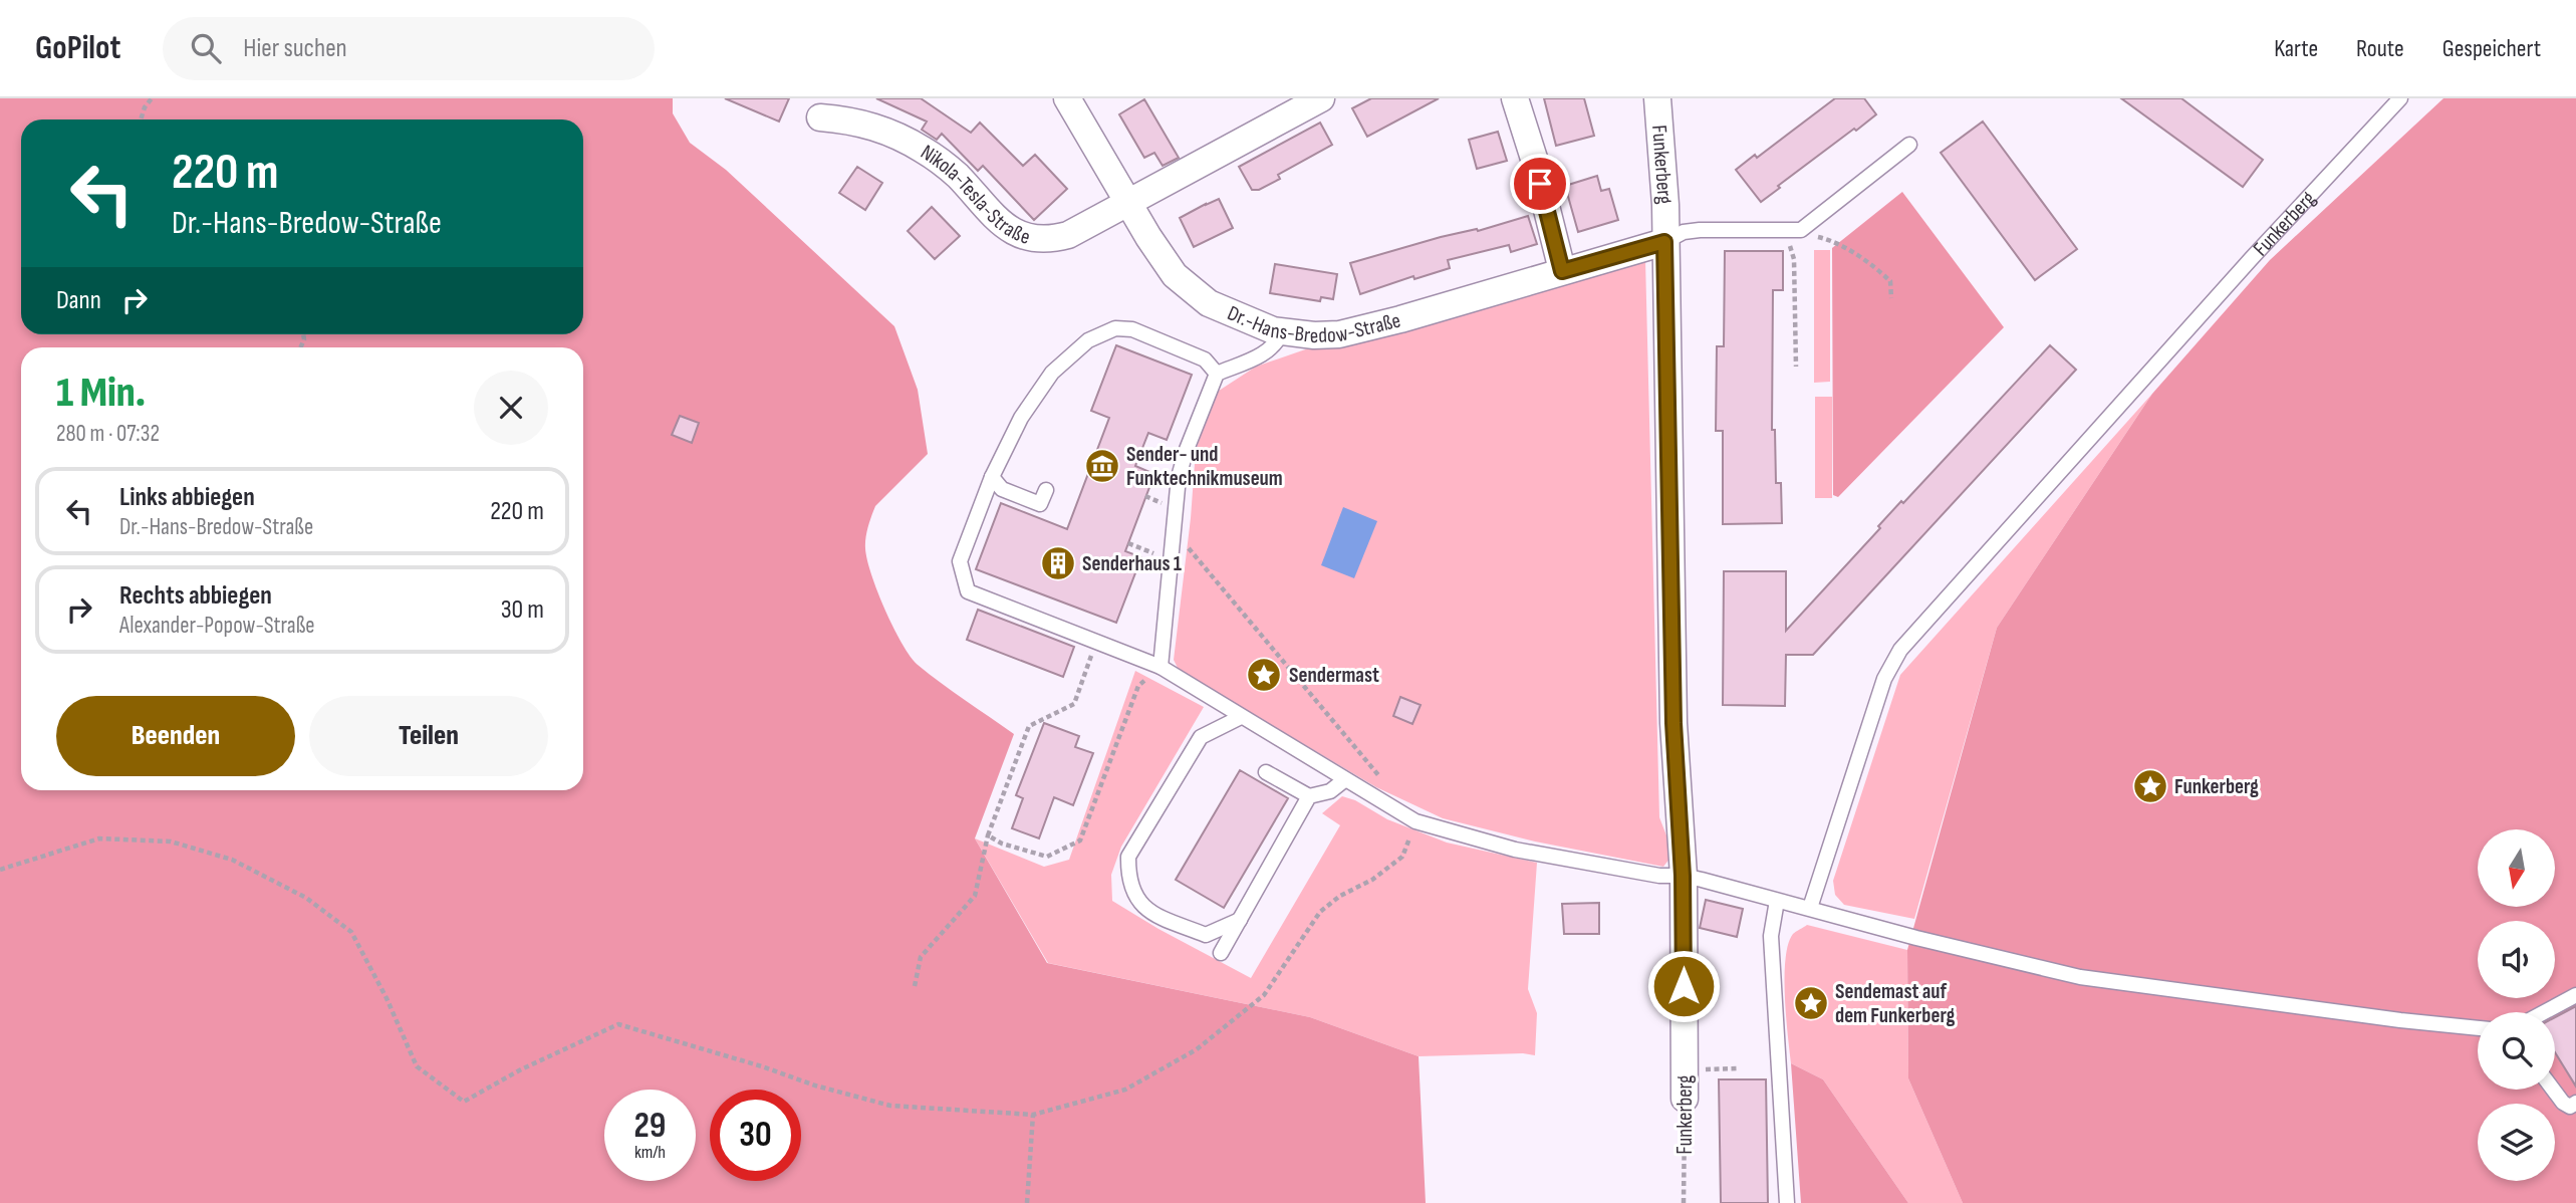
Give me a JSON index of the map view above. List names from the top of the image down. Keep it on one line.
{"streets":{"street":["Funkerberg","Nikola-Tesla-Straße","Dr.-Hans-Bredow-Straße"]},"crossings":[["Funkerberg","Dr.-Hans-Bredow-Straße"],["Nikola-Tesla-Straße","Dr.-Hans-Bredow-Straße"]],"places":{"museum":["Sender- und Funktechnikmuseum"],"building":["Senderhaus 1"],"place":["Sendermast","Funkerberg","Sendemast auf dem Funkerberg"]},"north":"bottom","page":{"header":"GoPilot","search":"Hier suchen","nav":["Karte","Route","Gespeichert"],"turn":["220 m","Dr.-Hans-Bredow-Straße"],"then":"Dann","heading":["1 Min.","280 m · 07:32"],"list":[{"name":"Links abbiegen","note":"Dr.-Hans-Bredow-Straße","value":"220 m"},{"name":"Rechts abbiegen","note":"Alexander-Popow-Straße","value":"30 m"}],"buttons":["Beenden","Teilen"],"speed":"29 km/h","limit":"30"}}
